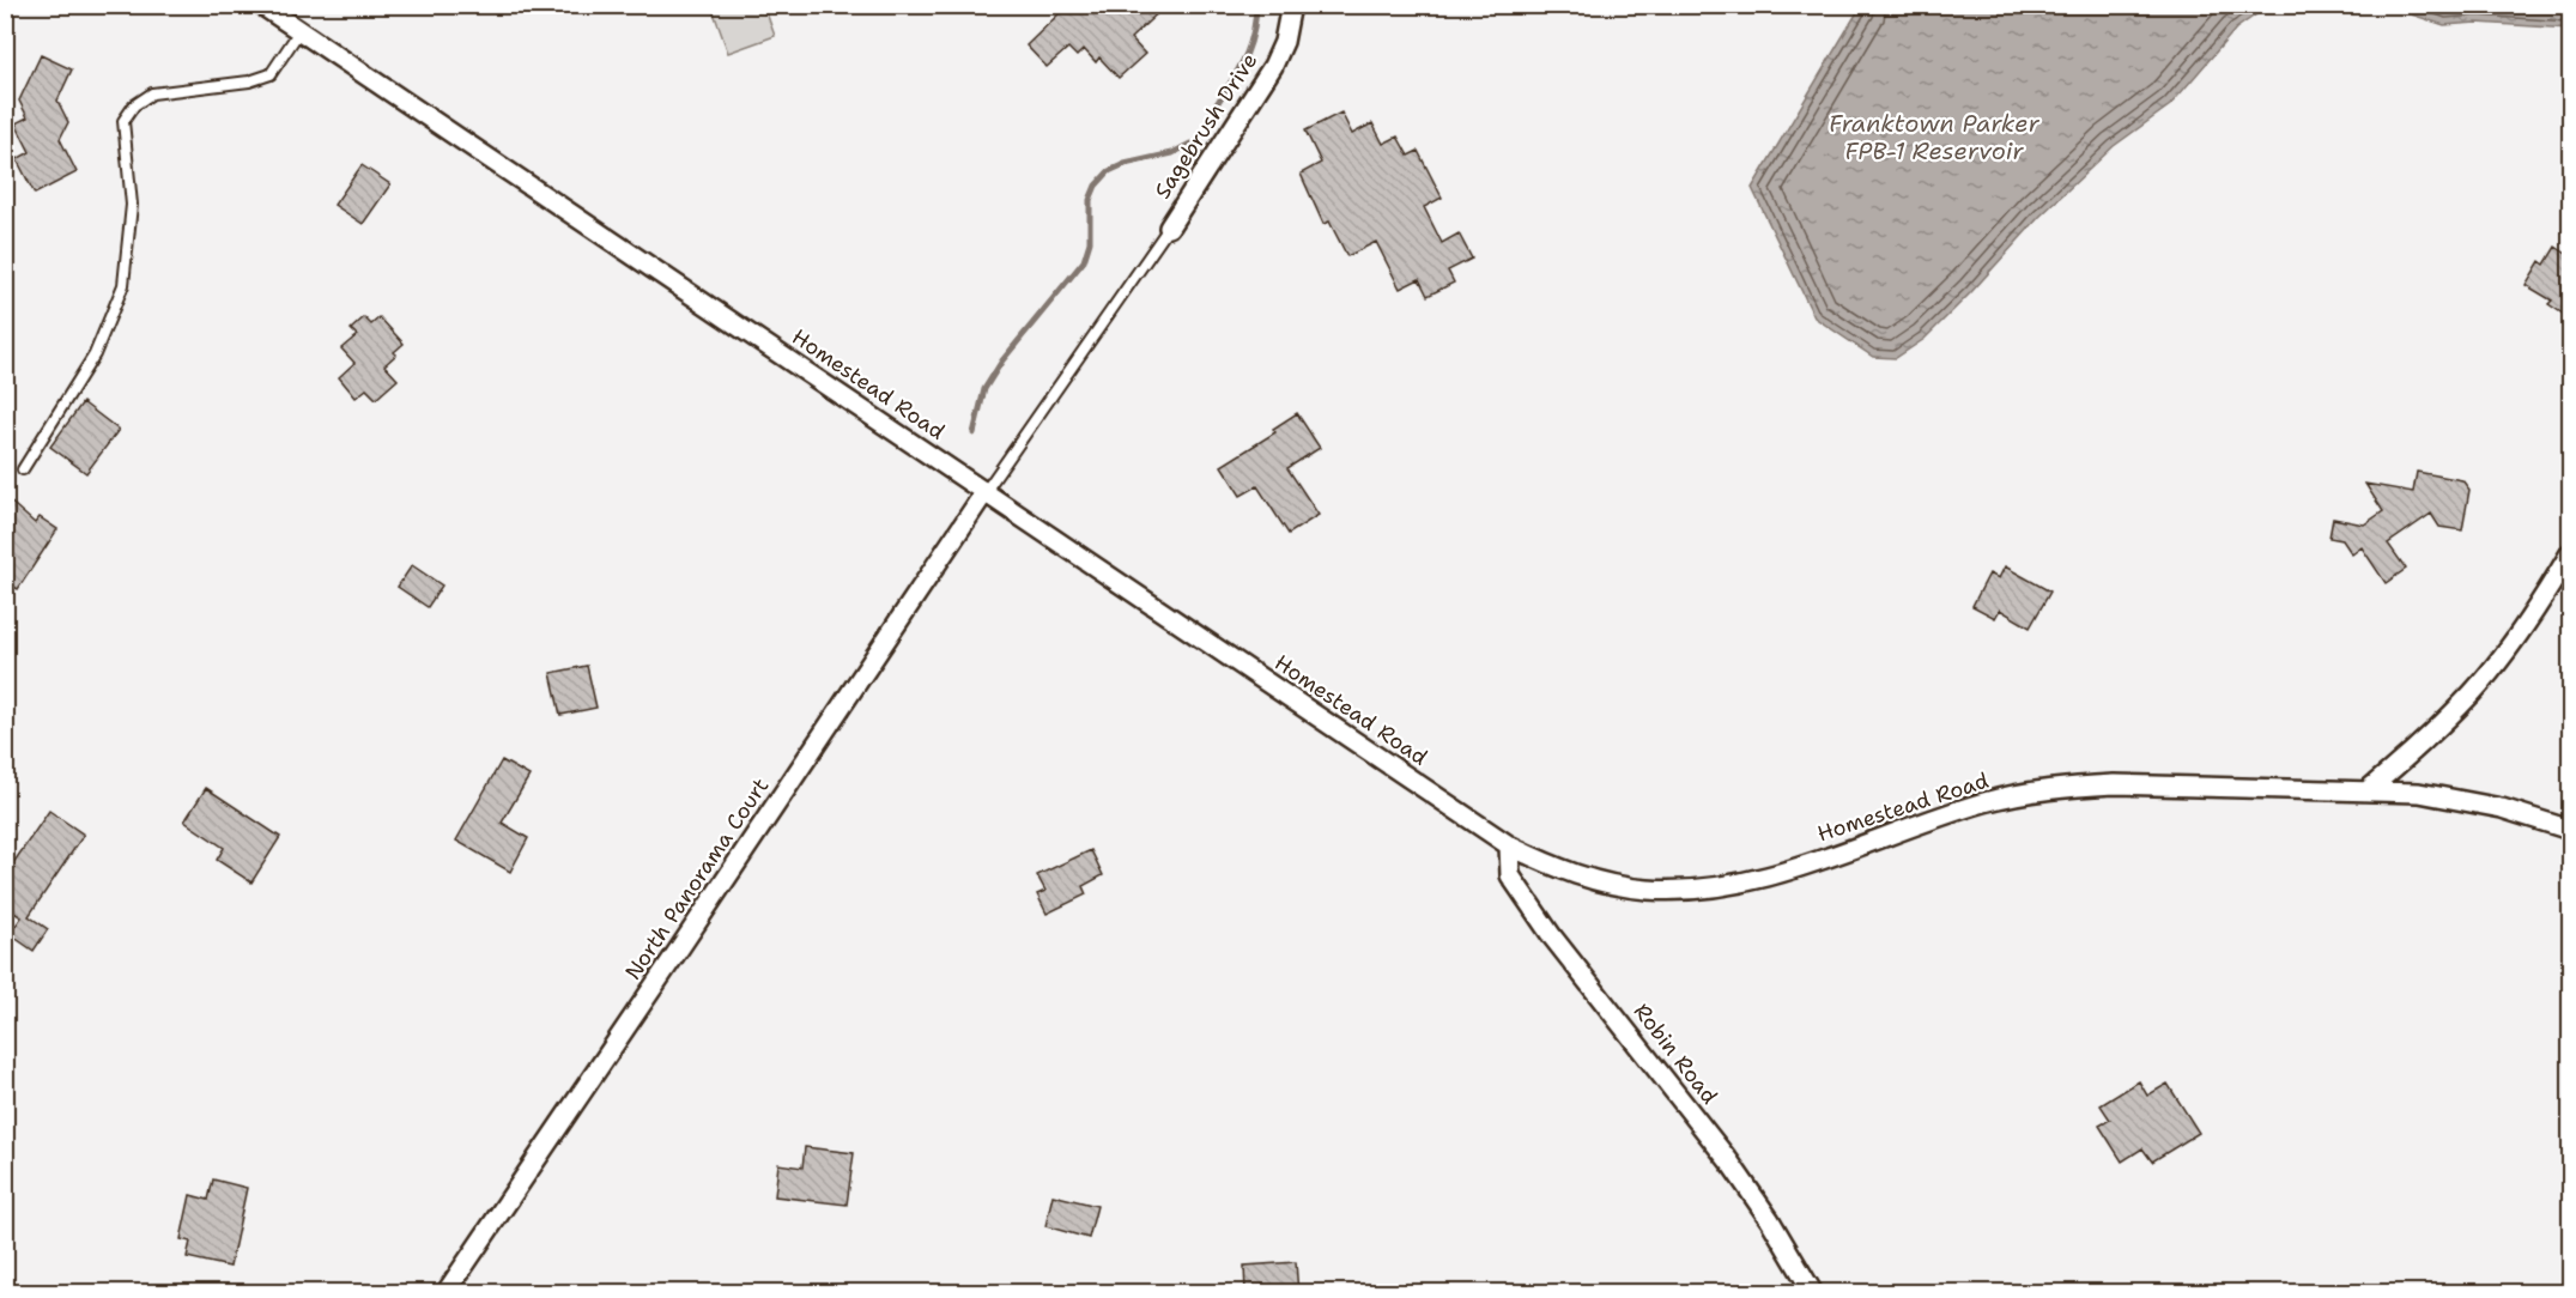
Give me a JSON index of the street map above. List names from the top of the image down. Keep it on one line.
{"streets":{"street":["Sagebrush Drive","Homestead Road","North Panorama Court","Robin Road"]},"crossings":[["Homestead Road","North Panorama Court"],["Homestead Road","Robin Road"]],"water":["Franktown Parker FPB-1 Reservoir"]}
